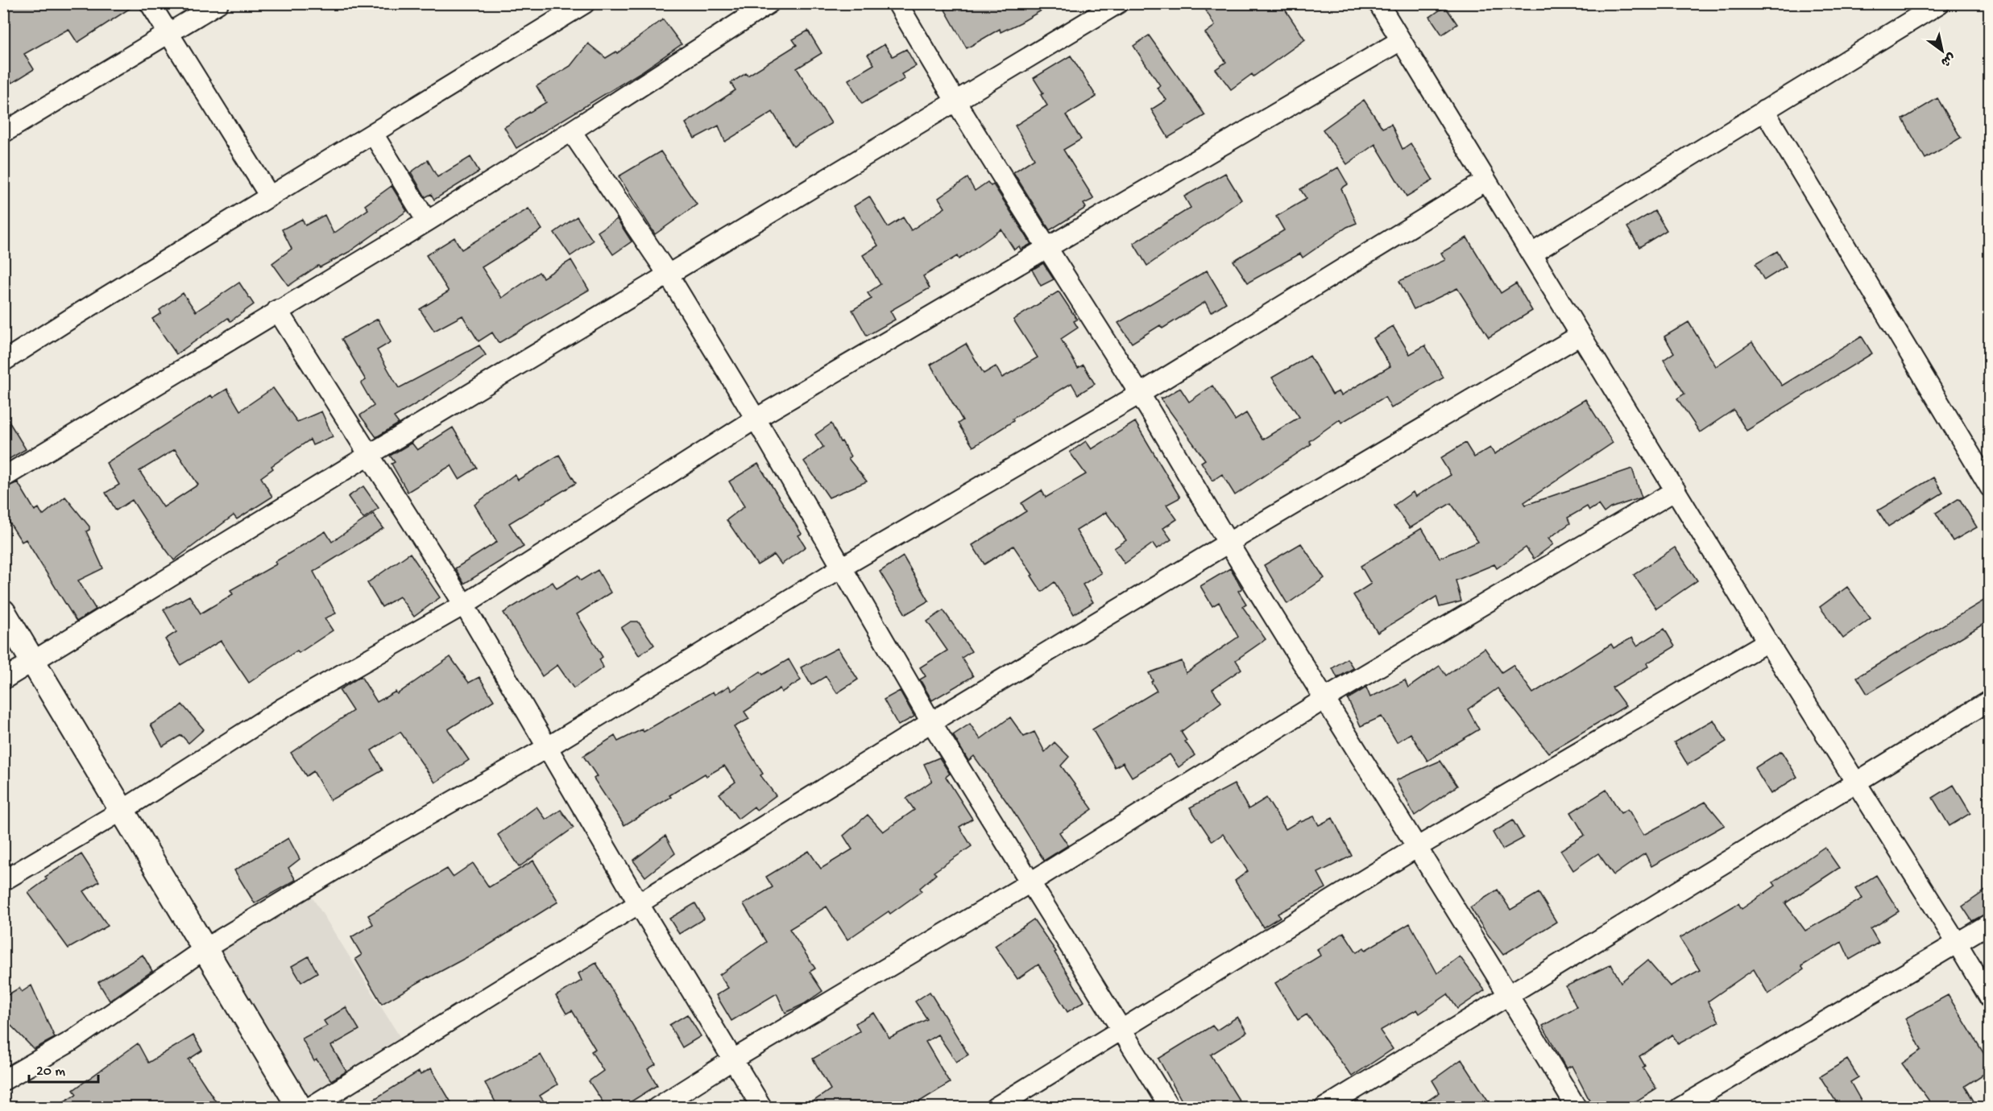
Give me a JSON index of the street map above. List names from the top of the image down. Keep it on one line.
{"scale_bar":"20 m","north":"bottom right"}
